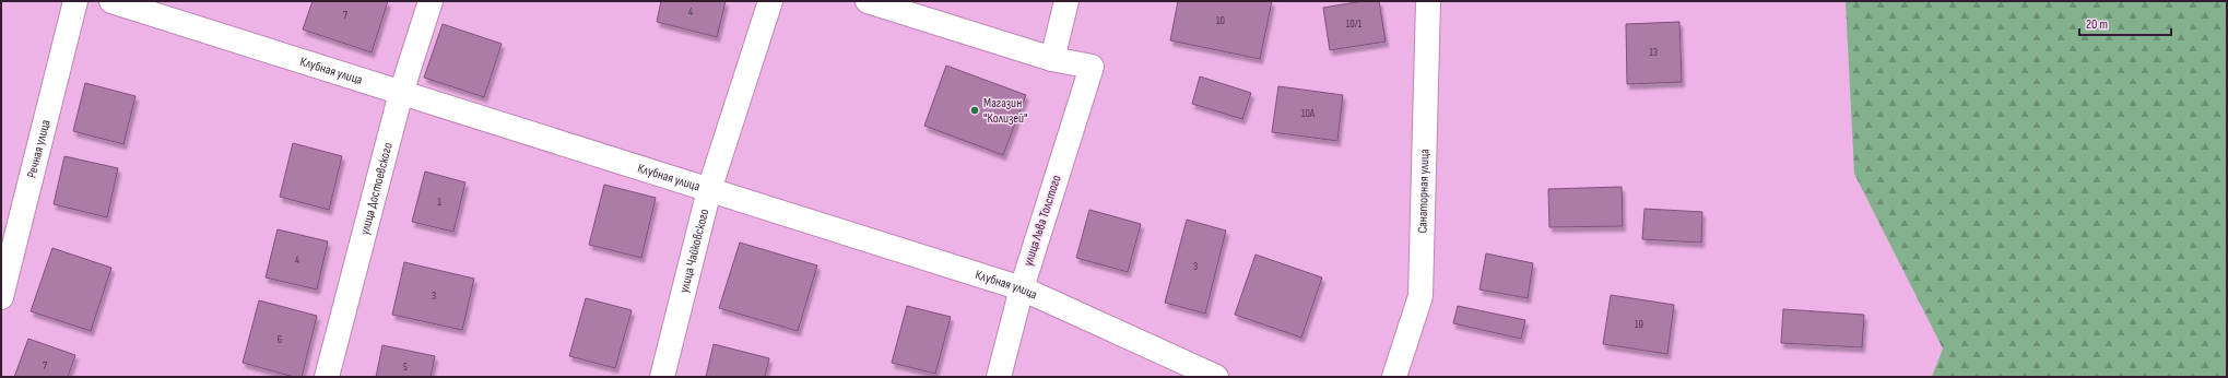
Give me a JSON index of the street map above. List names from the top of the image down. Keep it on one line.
{"streets":{"street":["Клубная улица","Речная улица","улица Достоевского","Санаторная улица","улица Льва Толстого","улица Чайковского"]},"crossings":[["Клубная улица","улица Достоевского"],["Клубная улица","улица Льва Толстого"],["Клубная улица","улица Чайковского"]],"places":["Магазин \"Колизей\""],"house_numbers":["4","7","10","10/1","13","10А","1","4","3","3","19","6","7","5"],"scale_bar":"20 m"}
